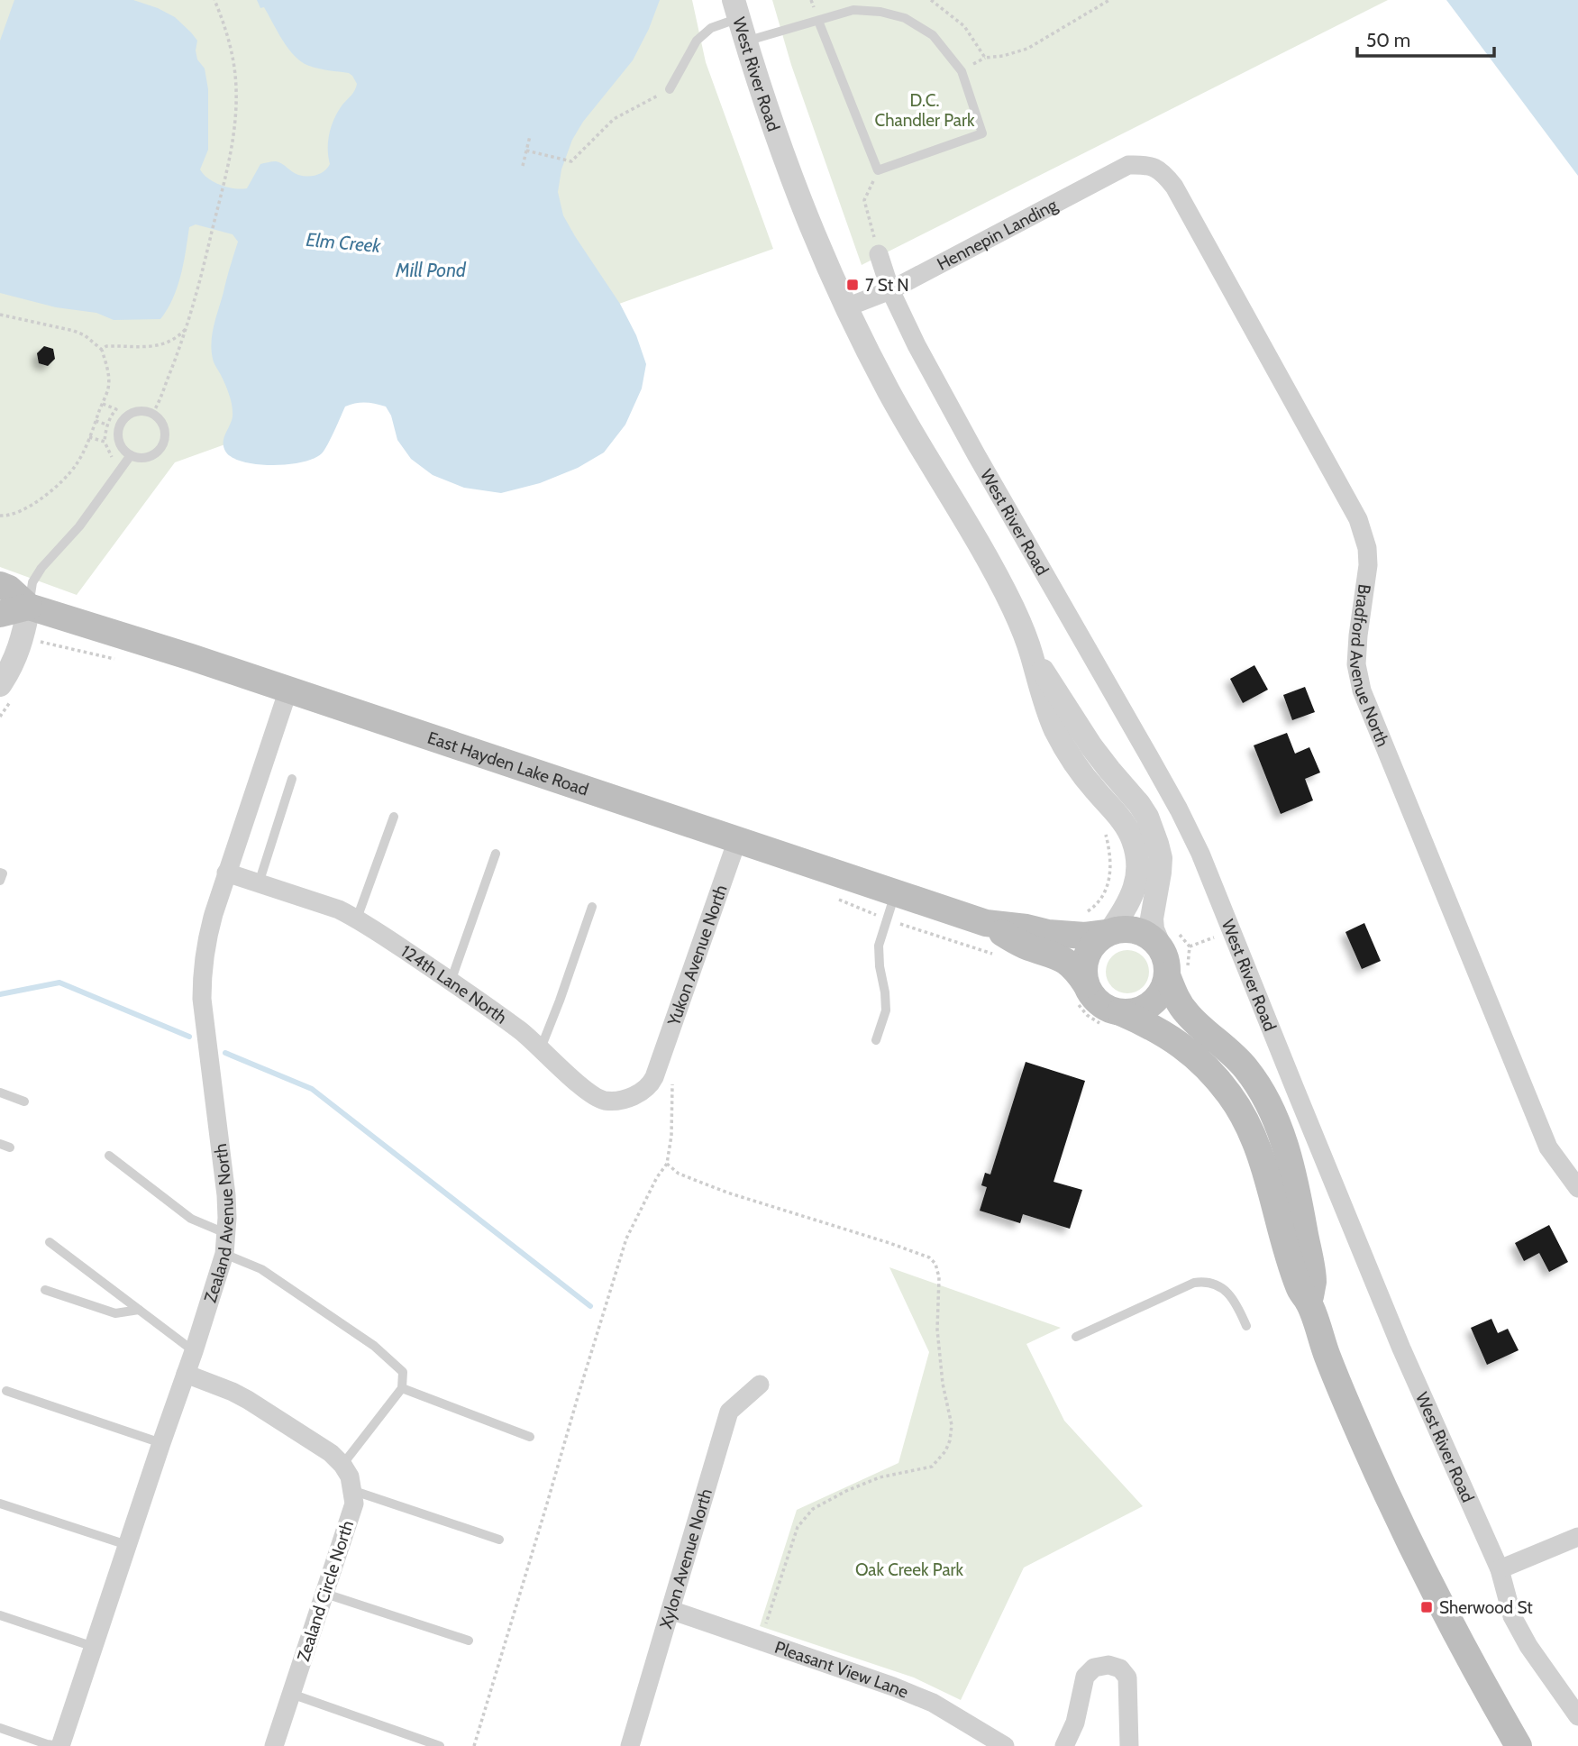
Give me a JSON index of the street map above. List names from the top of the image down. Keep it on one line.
{"streets":{"main road":["East Hayden Lake Road"],"street":["West River Road","Hennepin Landing","Bradford Avenue North","Yukon Avenue North","124th Lane North","Zealand Avenue North","Xylon Avenue North","Zealand Circle North","Pleasant View Lane"]},"crossings":[["West River Road","Hennepin Landing"],["West River Road","East Hayden Lake Road"],["Hennepin Landing","Bradford Avenue North"],["East Hayden Lake Road","Yukon Avenue North"],["East Hayden Lake Road","Zealand Avenue North"],["Yukon Avenue North","124th Lane North"],["124th Lane North","Zealand Avenue North"],["Xylon Avenue North","Pleasant View Lane"]],"water":["Elm Creek","Mill Pond"],"parks":["D.C. Chandler Park","Oak Creek Park"],"places":{"transit":["7 St N","Sherwood St"]},"scale_bar":"50 m"}
